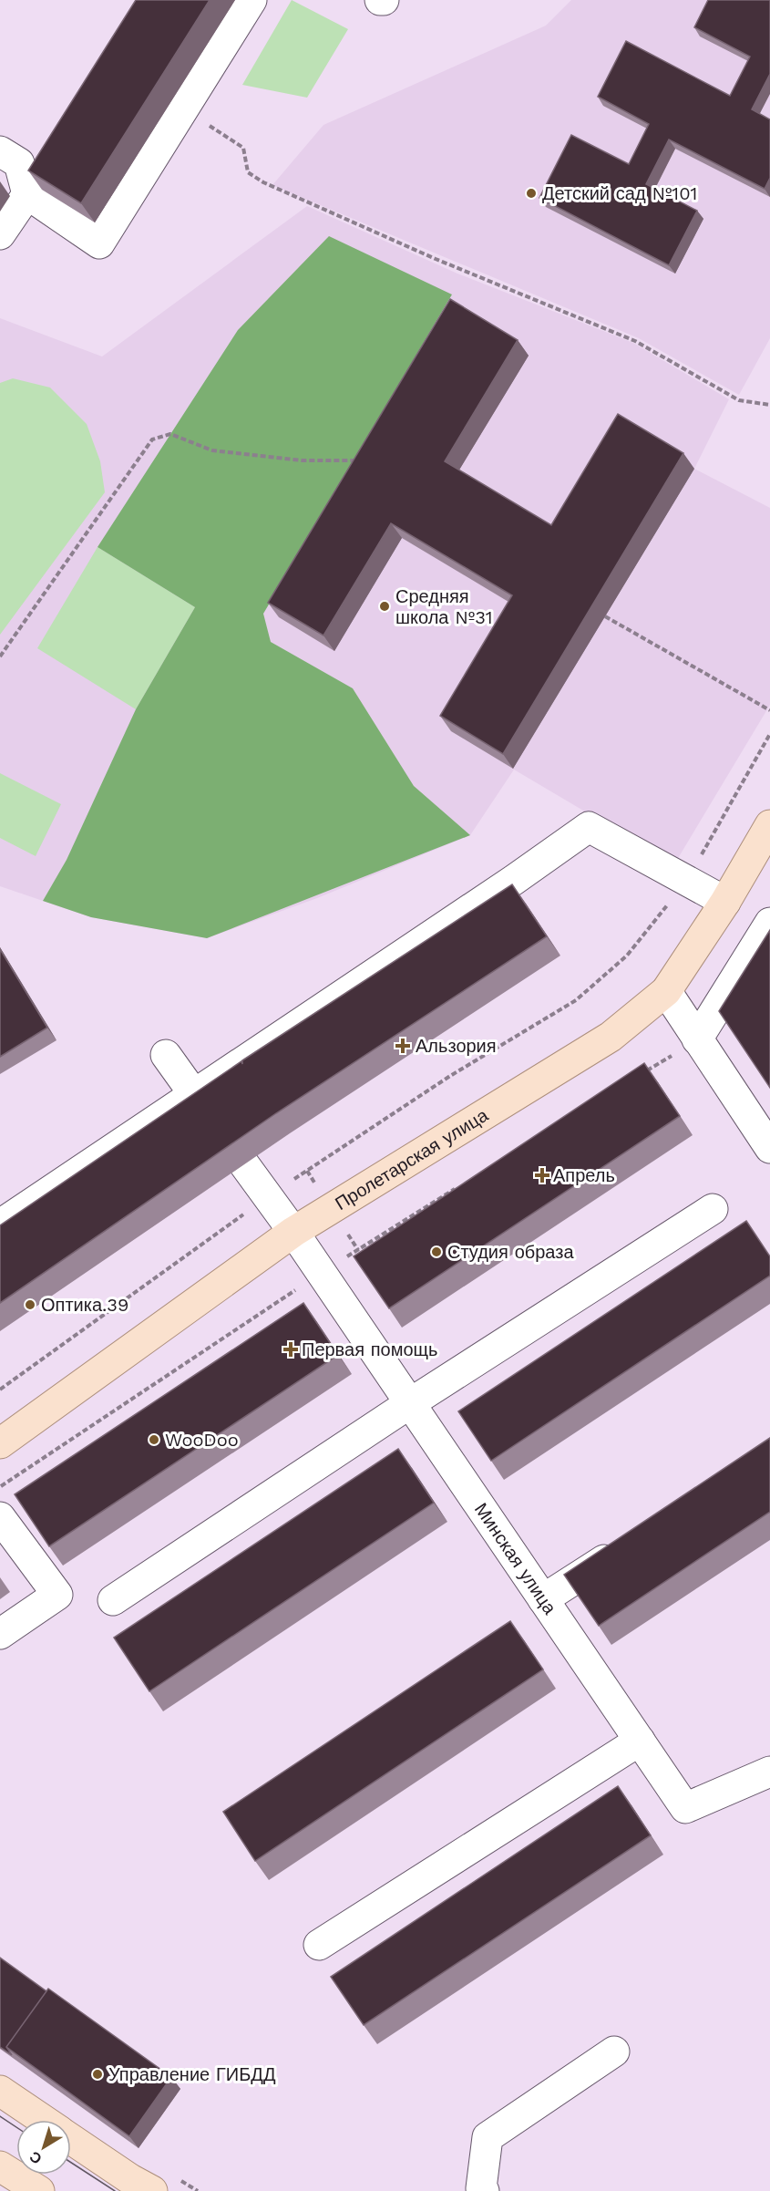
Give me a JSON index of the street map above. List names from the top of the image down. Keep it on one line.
{"streets":{"main road":["Пролетарская улица"],"street":["Минская улица"]},"crossings":[["Пролетарская улица","Минская улица"]],"places":{"other":["Детский сад №101","Средняя школа №31","Студия образа","Оптика.39","WooDoo","Управление ГИБДД"],"health":["Альзория","Апрель","Первая помощь"]},"north":"bottom left"}
